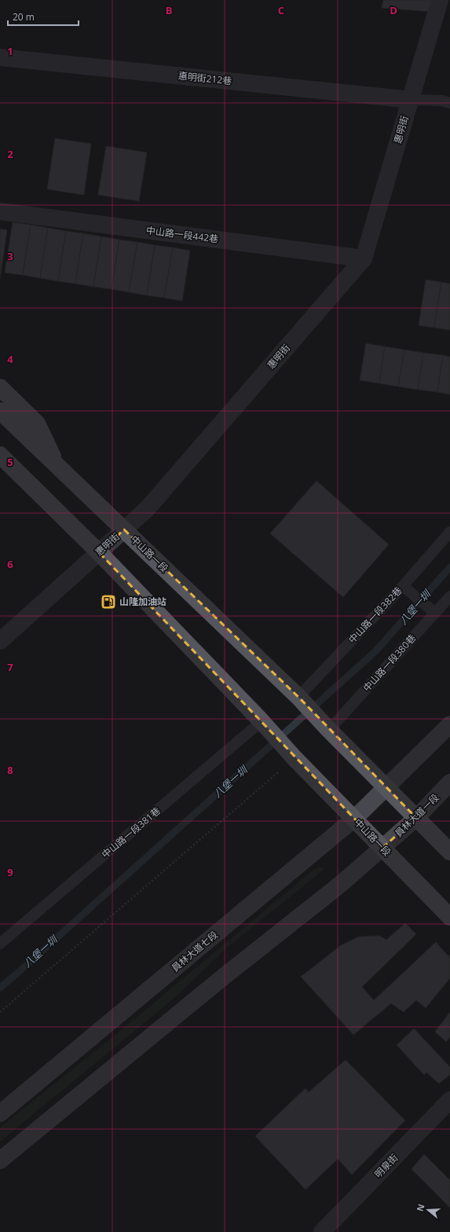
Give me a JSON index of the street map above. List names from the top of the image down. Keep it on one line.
{"streets":{"main road":["中山路一段","員林大道一段","員林大道七段"],"street":["惠明街212巷","惠明街","中山路一段442巷","明泉街"],"lane":["中山路一段382巷","中山路一段380巷","中山路一段381巷"]},"crossings":[["惠明街212巷","惠明街"],["惠明街","中山路一段442巷"],["惠明街","中山路一段"],["中山路一段","中山路一段382巷"],["中山路一段","中山路一段380巷"],["中山路一段","員林大道一段"],["中山路一段","中山路一段381巷"],["中山路一段","員林大道七段"]],"water":["八堡一圳"],"places":{"fuel station":["山隆加油站"]},"scale_bar":"20 m","north":"left","grid":{"columns":["B","C","D"],"rows":["1","2","3","4","5","6","7","8","9"]}}
